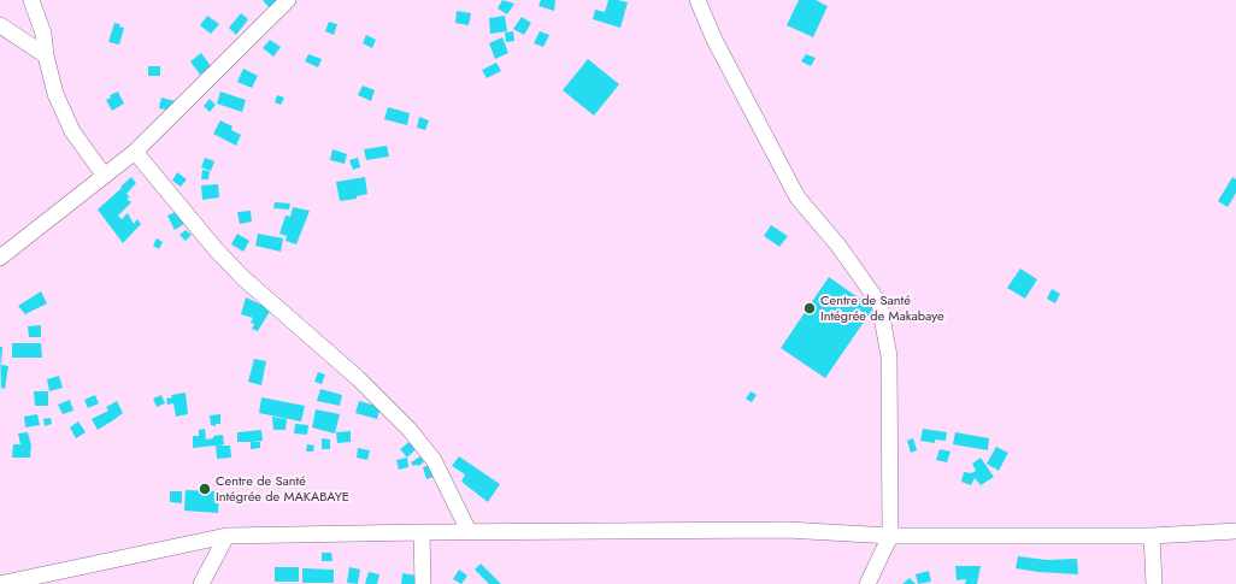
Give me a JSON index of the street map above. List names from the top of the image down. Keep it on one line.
{"places":["Centre de Santé Intégrée de Makabaye","Centre de Santé Intégrée de MAKABAYE"]}
